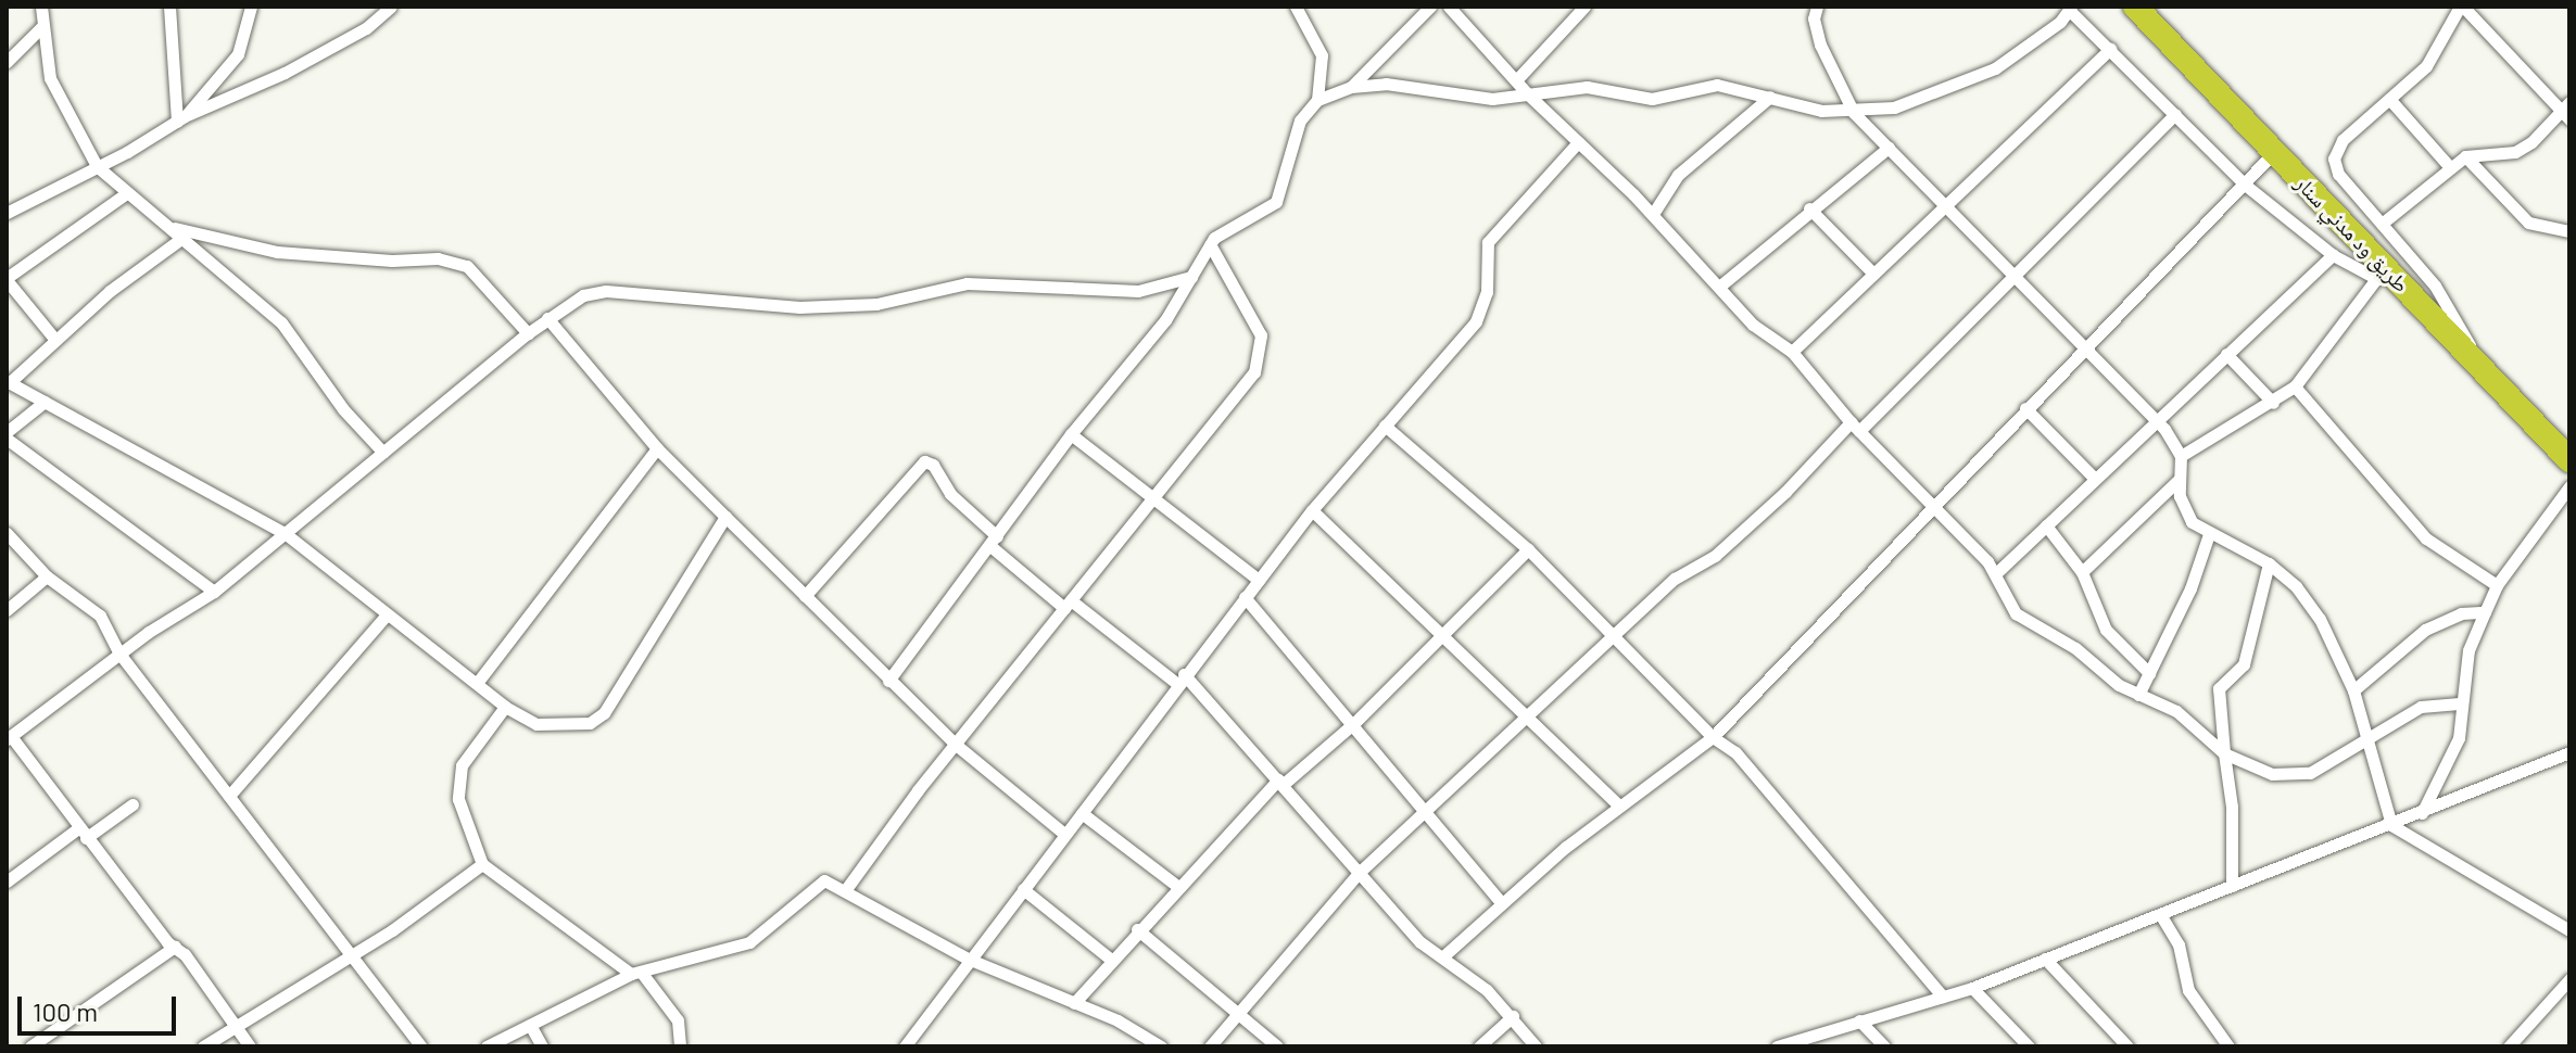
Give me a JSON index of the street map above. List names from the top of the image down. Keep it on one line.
{"streets":{"highway":["طريق ود مدني سنار"]},"scale_bar":"100 m"}
